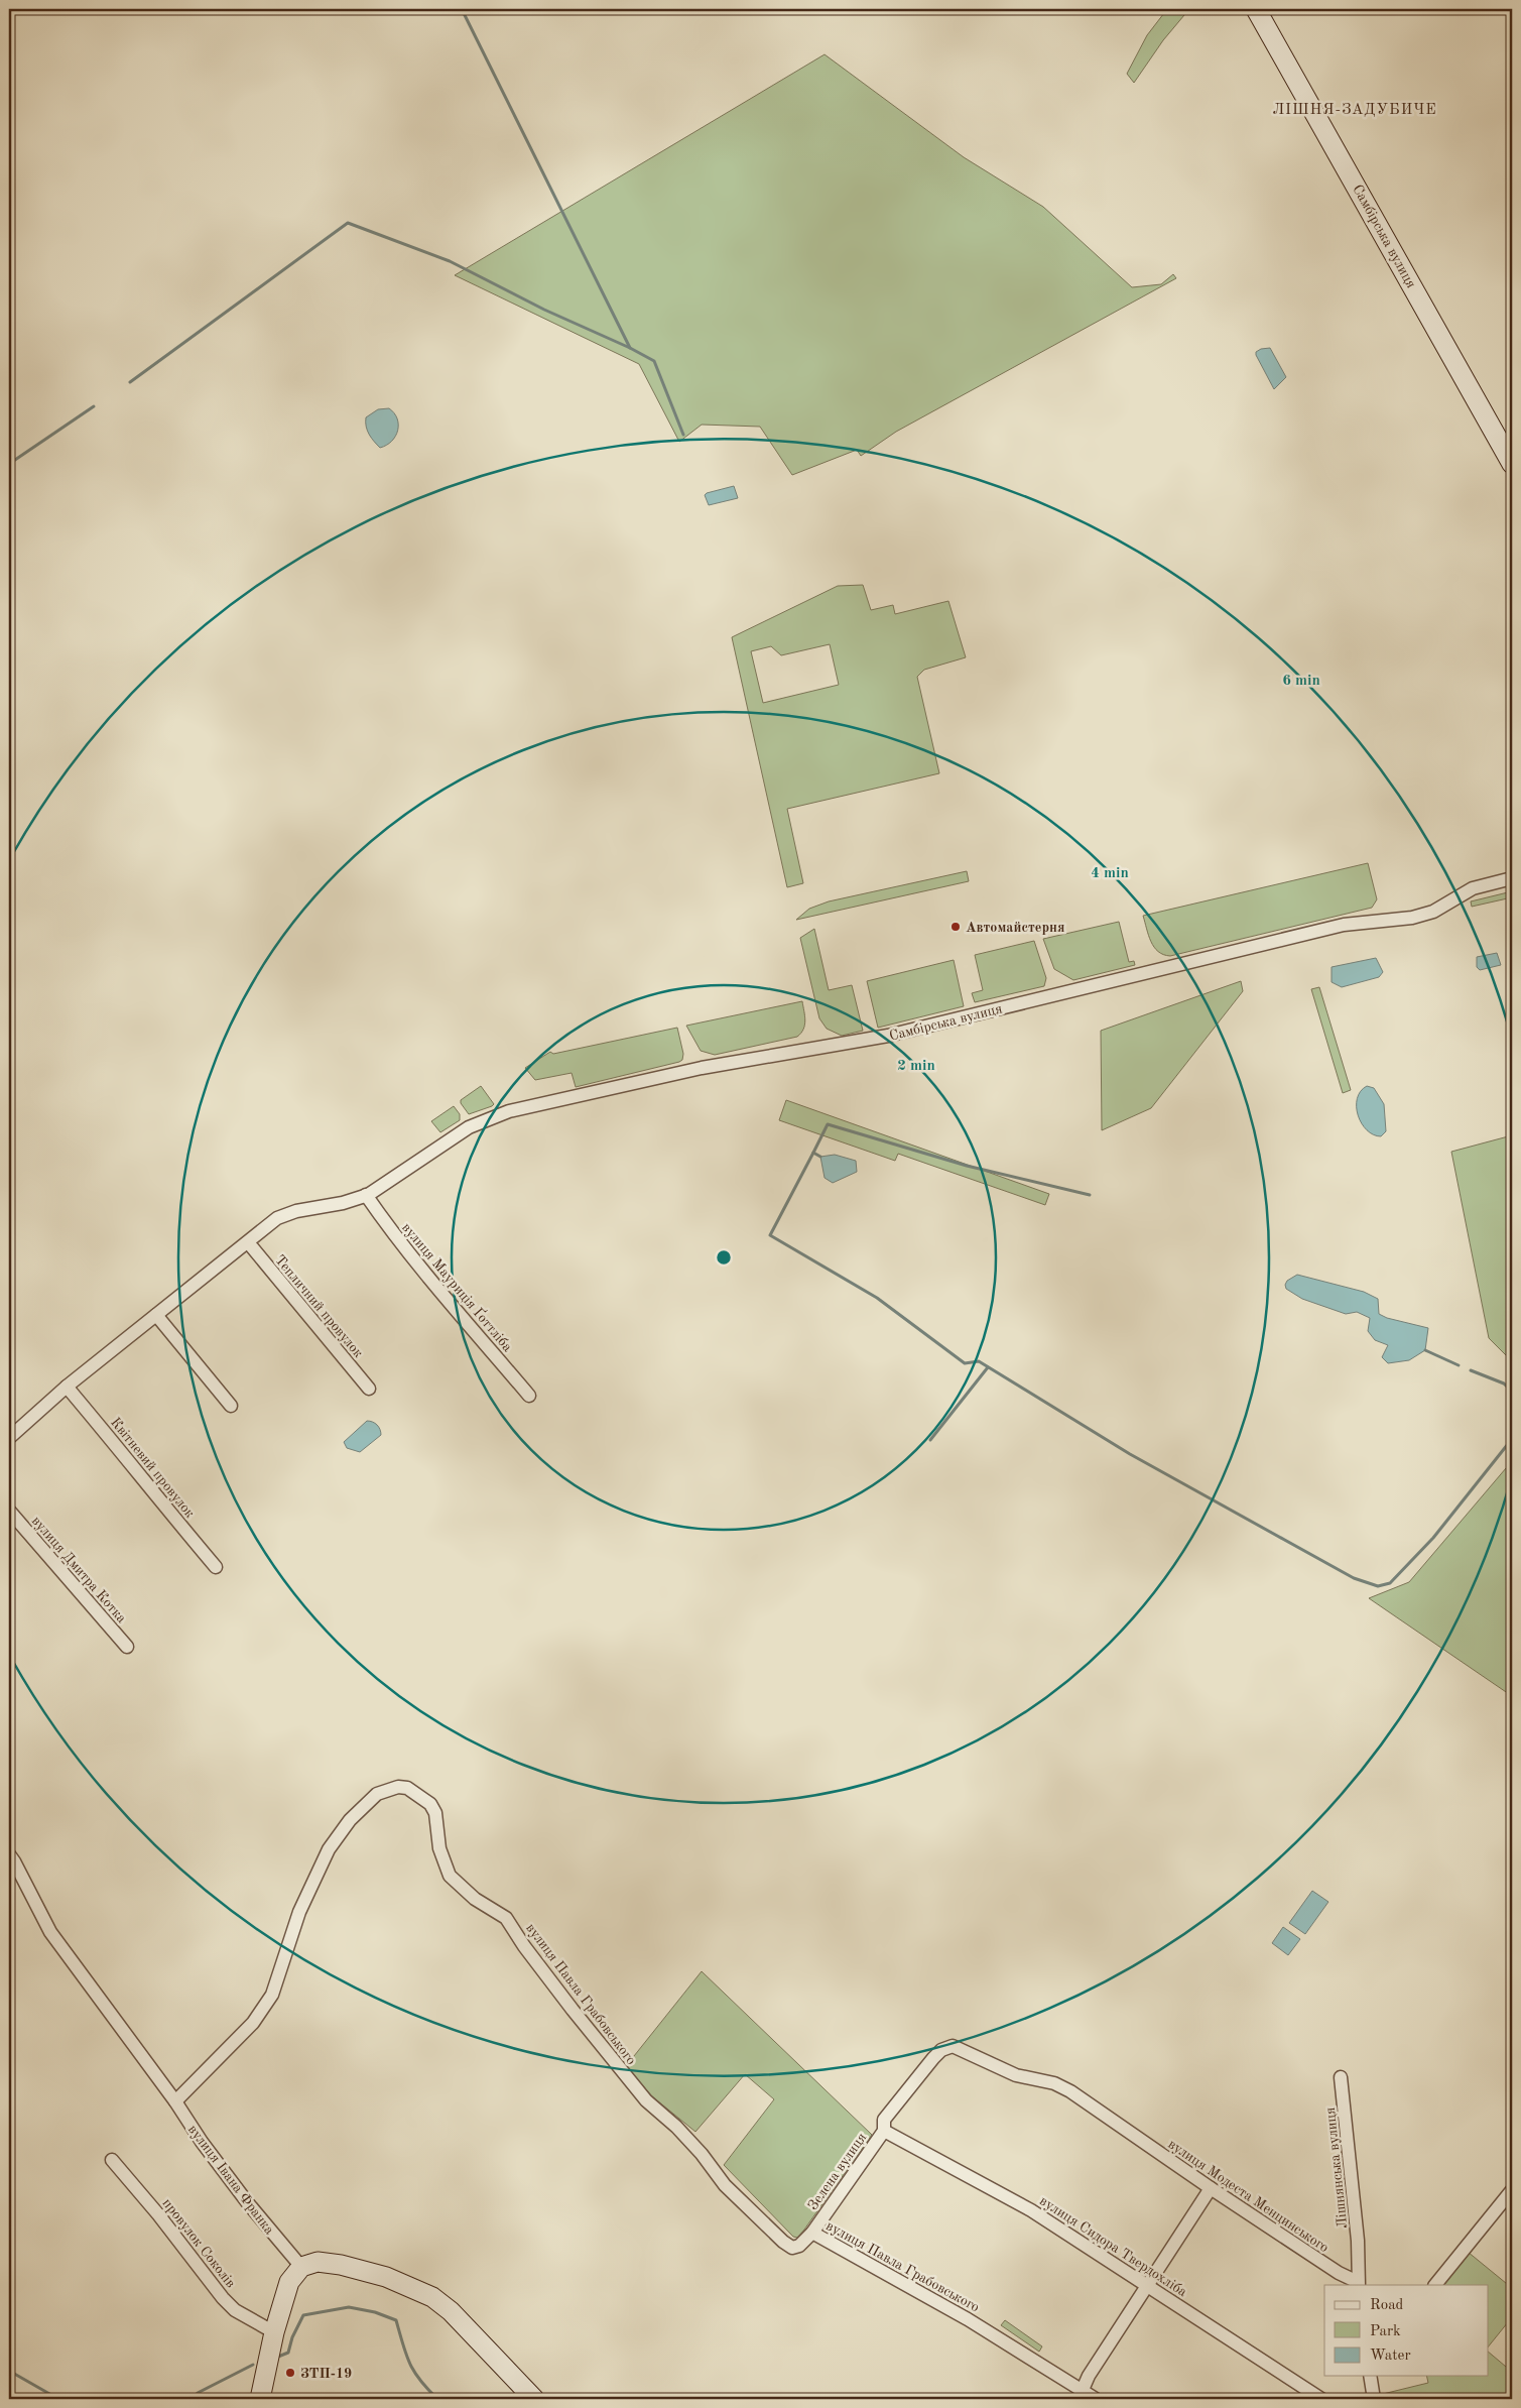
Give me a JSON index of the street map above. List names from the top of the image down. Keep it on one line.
{"streets":{"main road":["Самбірська вулиця"],"street":["вулиця Мауриція Ґоттліба","Тепличний провулок","Квітневий провулок","вулиця Дмитра Котка","вулиця Павла Грабовського","Лішнянська вулиця","Зелена вулиця","вулиця Івана Франка","вулиця Модеста Менцинського","провулок Соколів","вулиця Сидора Твердохліба"]},"crossings":[["Самбірська вулиця","вулиця Мауриція Ґоттліба"],["Самбірська вулиця","Тепличний провулок"],["Самбірська вулиця","Квітневий провулок"],["вулиця Павла Грабовського","Зелена вулиця"],["вулиця Павла Грабовського","вулиця Івана Франка"],["Лішнянська вулиця","вулиця Модеста Менцинського"],["Зелена вулиця","вулиця Модеста Менцинського"],["Зелена вулиця","вулиця Сидора Твердохліба"]],"districts":["ЛІШНЯ-ЗАДУБИЧЕ"],"places":["Автомайстерня","ЗТП-19"],"legend":["Road","Park","Water"],"rings":["6 min","4 min","2 min"]}
